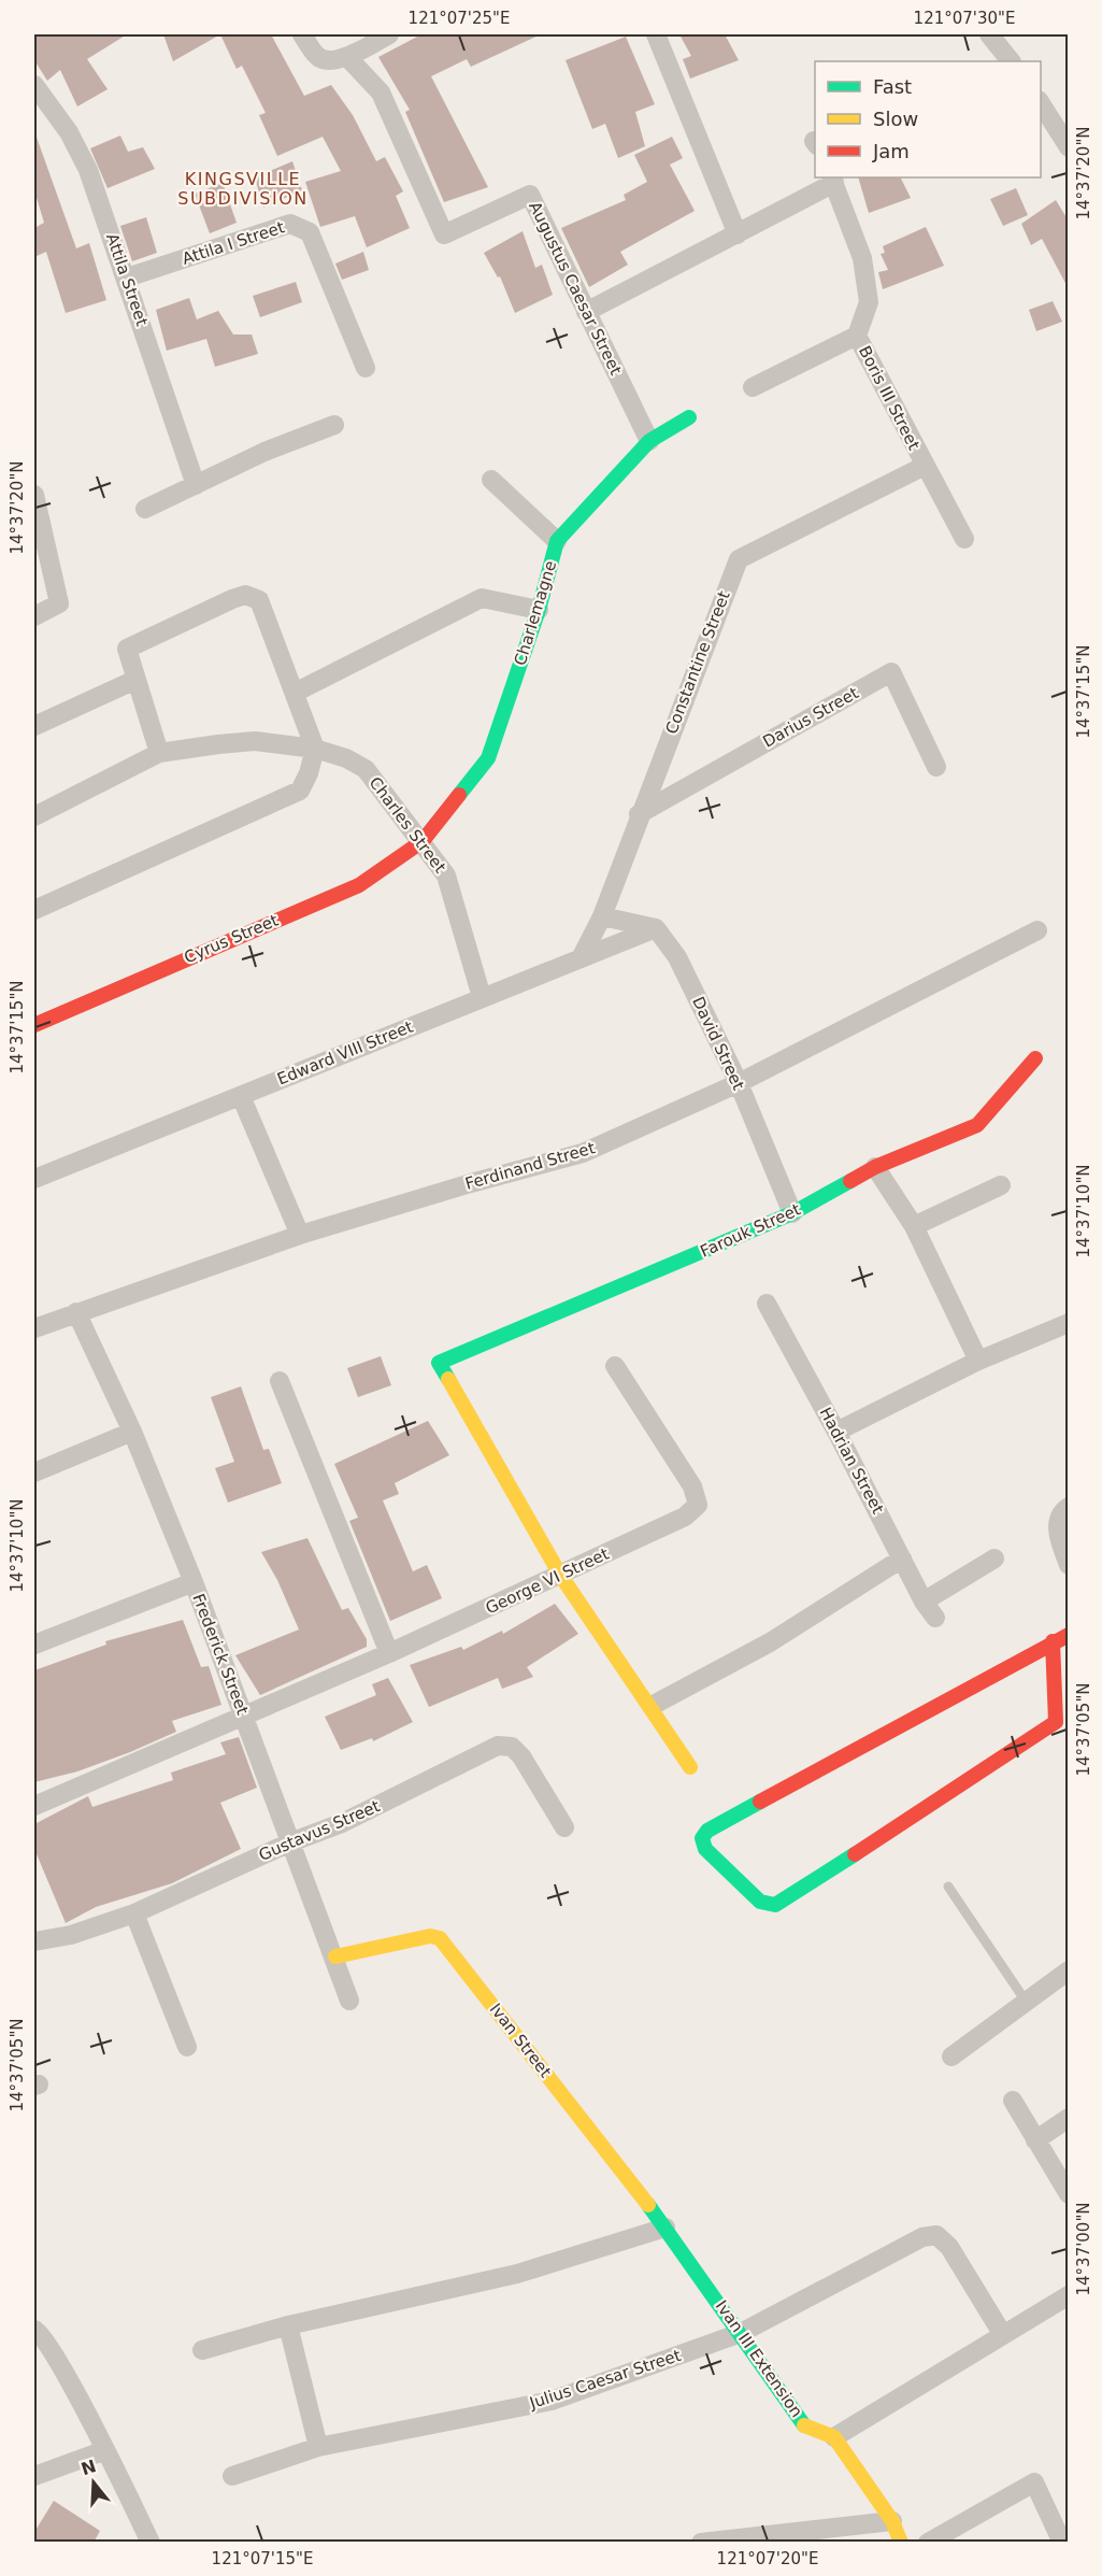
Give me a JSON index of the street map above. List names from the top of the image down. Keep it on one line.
{"streets":{"street":["Attila I Street","Attila Street","Augustus Caesar Street","Boris III Street","Charlemagne","Constantine Street","Darius Street","Charles Street","Cyrus Street","David Street","Edward VIII Street","Ferdinand Street","Farouk Street","Hadrian Street","George VI Street","Frederick Street","Gustavus Street","Ivan Street","Ivan III Extension","Julius Caesar Street"]},"crossings":[["Attila I Street","Attila Street"],["Augustus Caesar Street","Charlemagne"],["Boris III Street","Constantine Street"],["Charlemagne","Charles Street"],["Charlemagne","Cyrus Street"],["Constantine Street","Darius Street"],["Constantine Street","Edward VIII Street"],["Charles Street","Cyrus Street"],["Charles Street","Edward VIII Street"],["David Street","Edward VIII Street"],["David Street","Ferdinand Street"],["David Street","Farouk Street"],["Ferdinand Street","Frederick Street"],["Farouk Street","George VI Street"],["George VI Street","Frederick Street"],["Frederick Street","Gustavus Street"],["Frederick Street","Ivan Street"],["Ivan Street","Ivan III Extension"],["Ivan III Extension","Julius Caesar Street"]],"districts":["KINGSVILLE SUBDIVISION"],"legend":["Fast","Slow","Jam"],"north":"top","coordinates":["121°07'25\"E","121°07'30\"E","14°37'20\"N","14°37'15\"N","14°37'10\"N","14°37'05\"N","14°37'00\"N","121°07'15\"E","121°07'20\"E"]}
